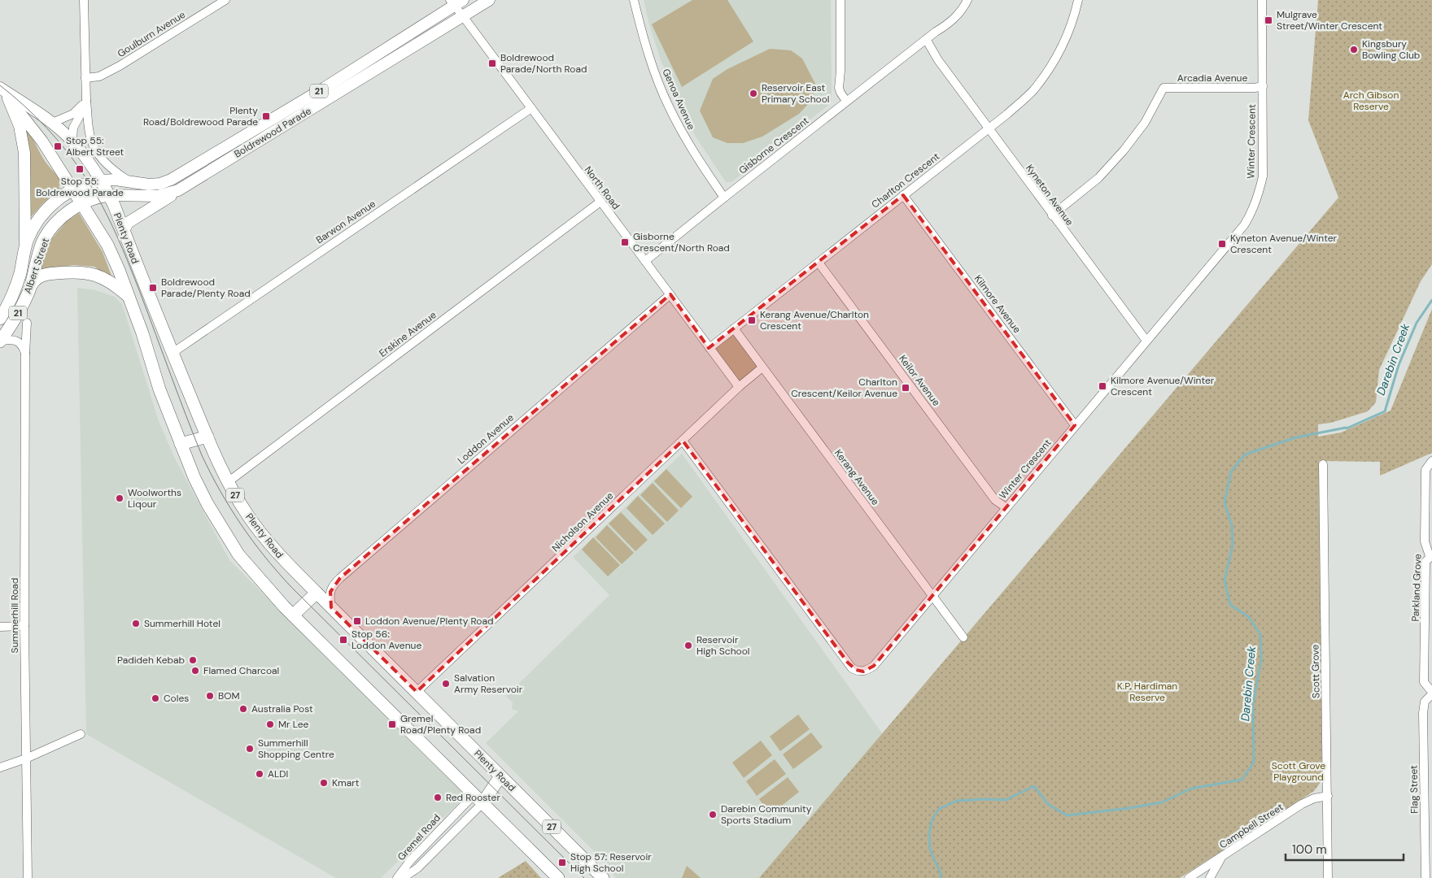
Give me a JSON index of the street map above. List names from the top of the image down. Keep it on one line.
{"streets":{"highway":["21","Plenty Road","Albert Street","27"],"main road":["Boldrewood Parade"],"street":["Goulburn Avenue","Arcadia Avenue","Genoa Avenue","Winter Crescent","Gisborne Crescent","Charlton Crescent","North Road","Kyneton Avenue","Barwon Avenue","Kilmore Avenue","Erskine Avenue","Keilor Avenue","Loddon Avenue","Kerang Avenue","Nicholson Avenue","Parkland Grove","Summerhill Road","Scott Grove","Flag Street","Campbell Street","Gremel Road"]},"crossings":[["Arcadia Avenue","Winter Crescent"],["Arcadia Avenue","Kyneton Avenue"],["Genoa Avenue","Gisborne Crescent"],["Boldrewood Parade","North Road"],["Boldrewood Parade","Plenty Road"],["Boldrewood Parade","Albert Street"],["Winter Crescent","Kyneton Avenue"],["Winter Crescent","Kilmore Avenue"],["Winter Crescent","Keilor Avenue"],["Winter Crescent","Kerang Avenue"],["Winter Crescent","Nicholson Avenue"],["Gisborne Crescent","North Road"],["Gisborne Crescent","Kyneton Avenue"],["Charlton Crescent","North Road"],["Charlton Crescent","Kyneton Avenue"],["Charlton Crescent","Kilmore Avenue"],["Charlton Crescent","Keilor Avenue"],["Charlton Crescent","Kerang Avenue"],["North Road","Barwon Avenue"],["North Road","Erskine Avenue"],["North Road","Loddon Avenue"],["North Road","Nicholson Avenue"],["Barwon Avenue","Plenty Road"],["Plenty Road","Albert Street"],["Plenty Road","Erskine Avenue"],["Plenty Road","Loddon Avenue"],["Plenty Road","Nicholson Avenue"],["Plenty Road","Gremel Road"],["Kerang Avenue","Nicholson Avenue"],["Parkland Grove","Flag Street"],["Scott Grove","Campbell Street"]],"water":["Darebin Creek"],"parks":["Arch Gibson Reserve","K.P. Hardiman Reserve","Scott Grove Playground"],"places":{"transit":["Mulgrave Street/Winter Crescent","Boldrewood Parade/North Road","Plenty Road/Boldrewood Parade","Stop 55: Albert Street","Stop 55: Boldrewood Parade","Gisborne Crescent/North Road","Kyneton Avenue/Winter Crescent","Boldrewood Parade/Plenty Road","Kerang Avenue/Charlton Crescent","Kilmore Avenue/Winter Crescent","Charlton Crescent/Keilor Avenue","Loddon Avenue/Plenty Road","Stop 56: Loddon Avenue","Gremel Road/Plenty Road","Stop 57: Reservoir High School"],"other":["Kingsbury Bowling Club","Reservoir East Primary School","Woolworths Liqour","Summerhill Hotel","Reservoir High School","Padideh Kebab","Flamed Charcoal","Salvation Army Reservoir","BOM","Coles","Australia Post","Mr Lee","Summerhill Shopping Centre","ALDI","Kmart","Red Rooster","Darebin Community Sports Stadium"]},"scale_bar":"100 m"}
